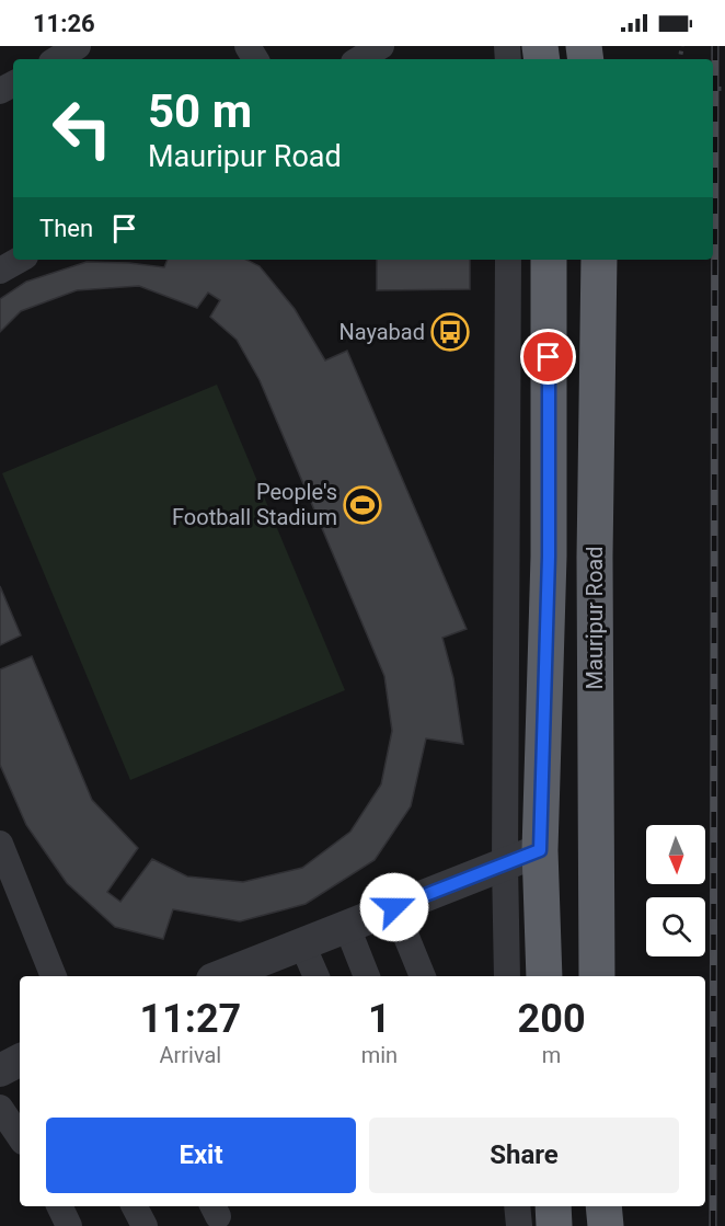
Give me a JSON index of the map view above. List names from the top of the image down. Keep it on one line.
{"streets":{"highway":["Mauripur Road"]},"places":{"bus stop":["Nayabad"],"sports":["People's Football Stadium"]},"north":"bottom","page":{"status":"11:26","turn":["50 m","Mauripur Road"],"then":"Then","eta":["11:27","Arrival","1","min","200","m"],"buttons":["Exit","Share"]}}
